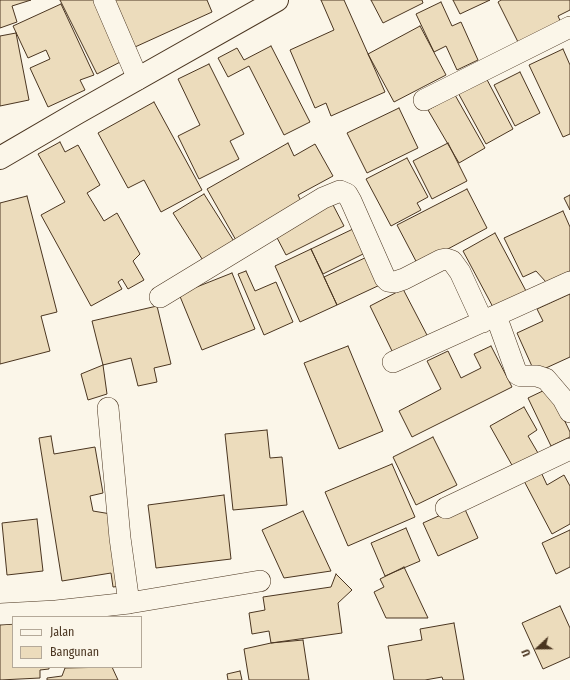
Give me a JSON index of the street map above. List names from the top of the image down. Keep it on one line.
{"legend":["Jalan","Bangunan"],"north":"left"}
